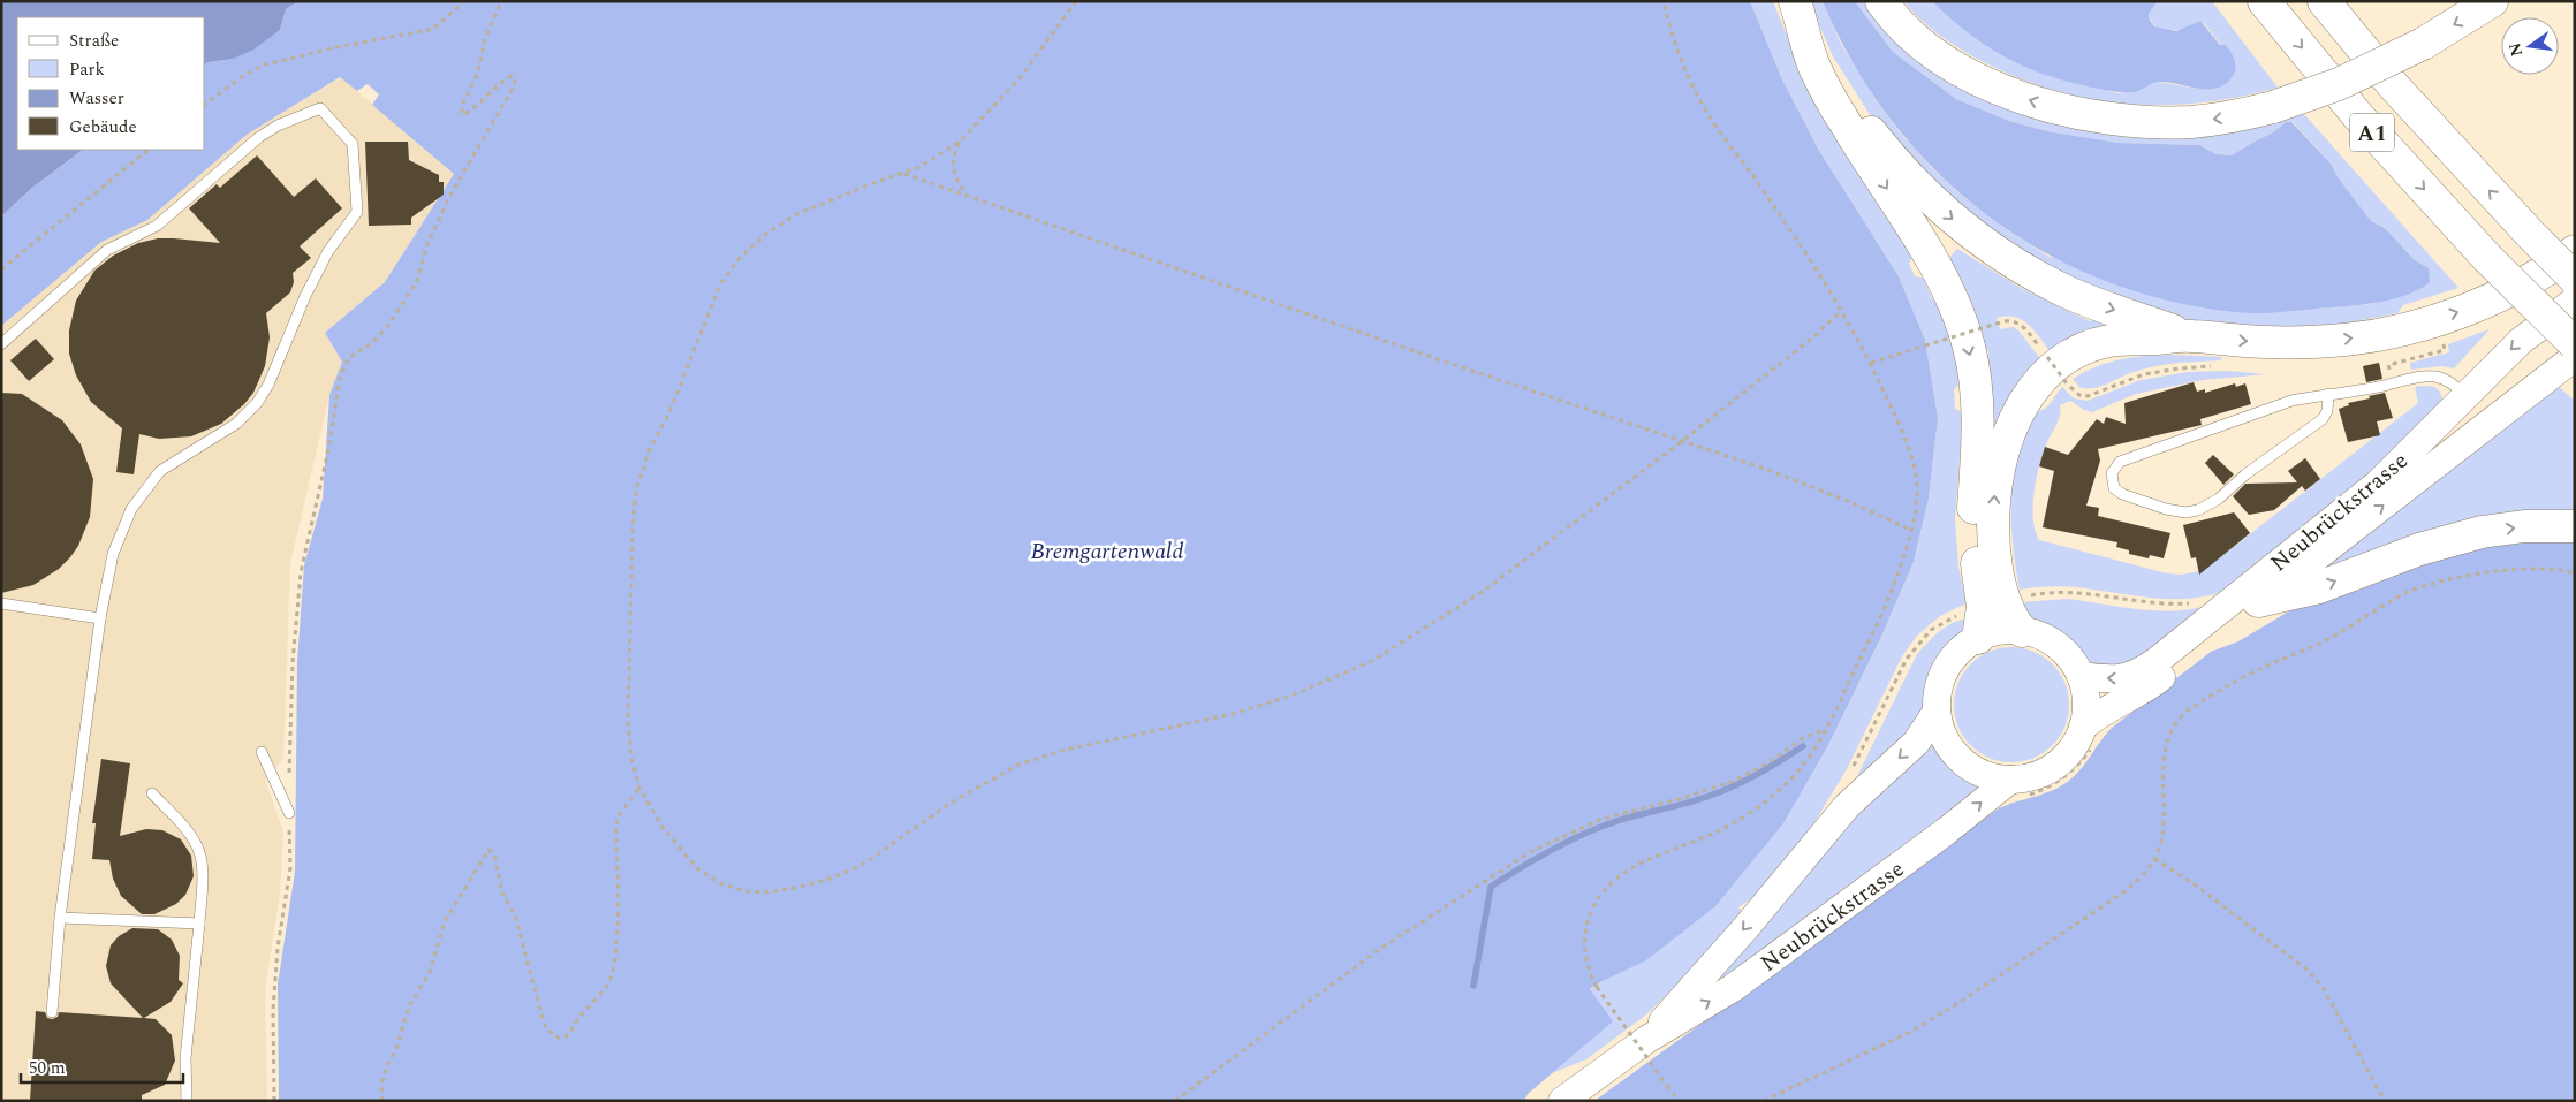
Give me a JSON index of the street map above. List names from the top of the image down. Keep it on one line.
{"streets":{"highway":["A1"],"main road":["Neubrückstrasse"]},"parks":["Bremgartenwald"],"legend":["Straße","Park","Wasser","Gebäude"],"scale_bar":"50 m","north":"left"}
